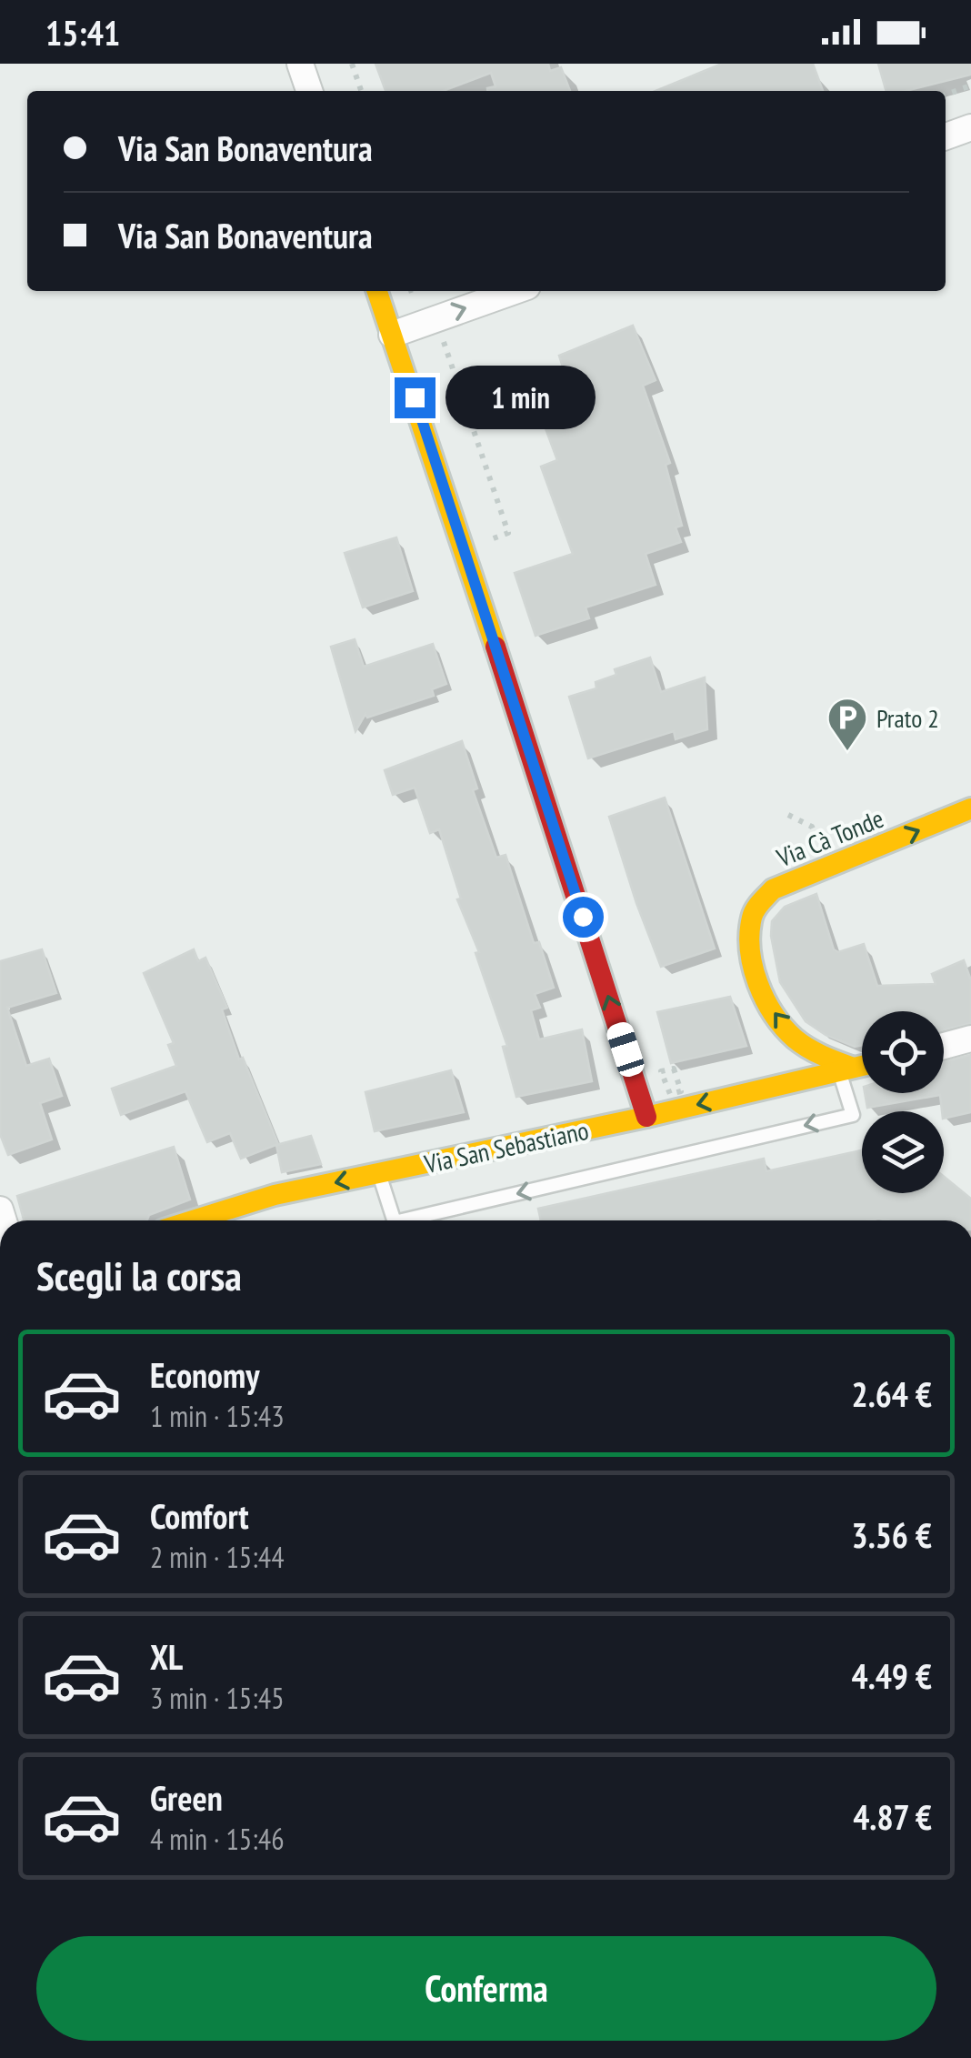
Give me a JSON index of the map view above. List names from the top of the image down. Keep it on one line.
{"streets":{"street":["Via Cà Tonde","Via San Sebastiano"]},"crossings":[["Via Cà Tonde","Via San Sebastiano"]],"one_way":["Via San Sebastiano"],"places":{"parking":["Prato 2"]},"page":{"status":"15:41","banner":["Via San Bonaventura","Via San Bonaventura"],"bubble":"1 min","heading":"Scegli la corsa","list":[{"name":"Economy","note":"1 min · 15:43","value":"2.64 €"},{"name":"Comfort","note":"2 min · 15:44","value":"3.56 €"},{"name":"XL","note":"3 min · 15:45","value":"4.49 €"},{"name":"Green","note":"4 min · 15:46","value":"4.87 €"}],"buttons":"Conferma"}}
